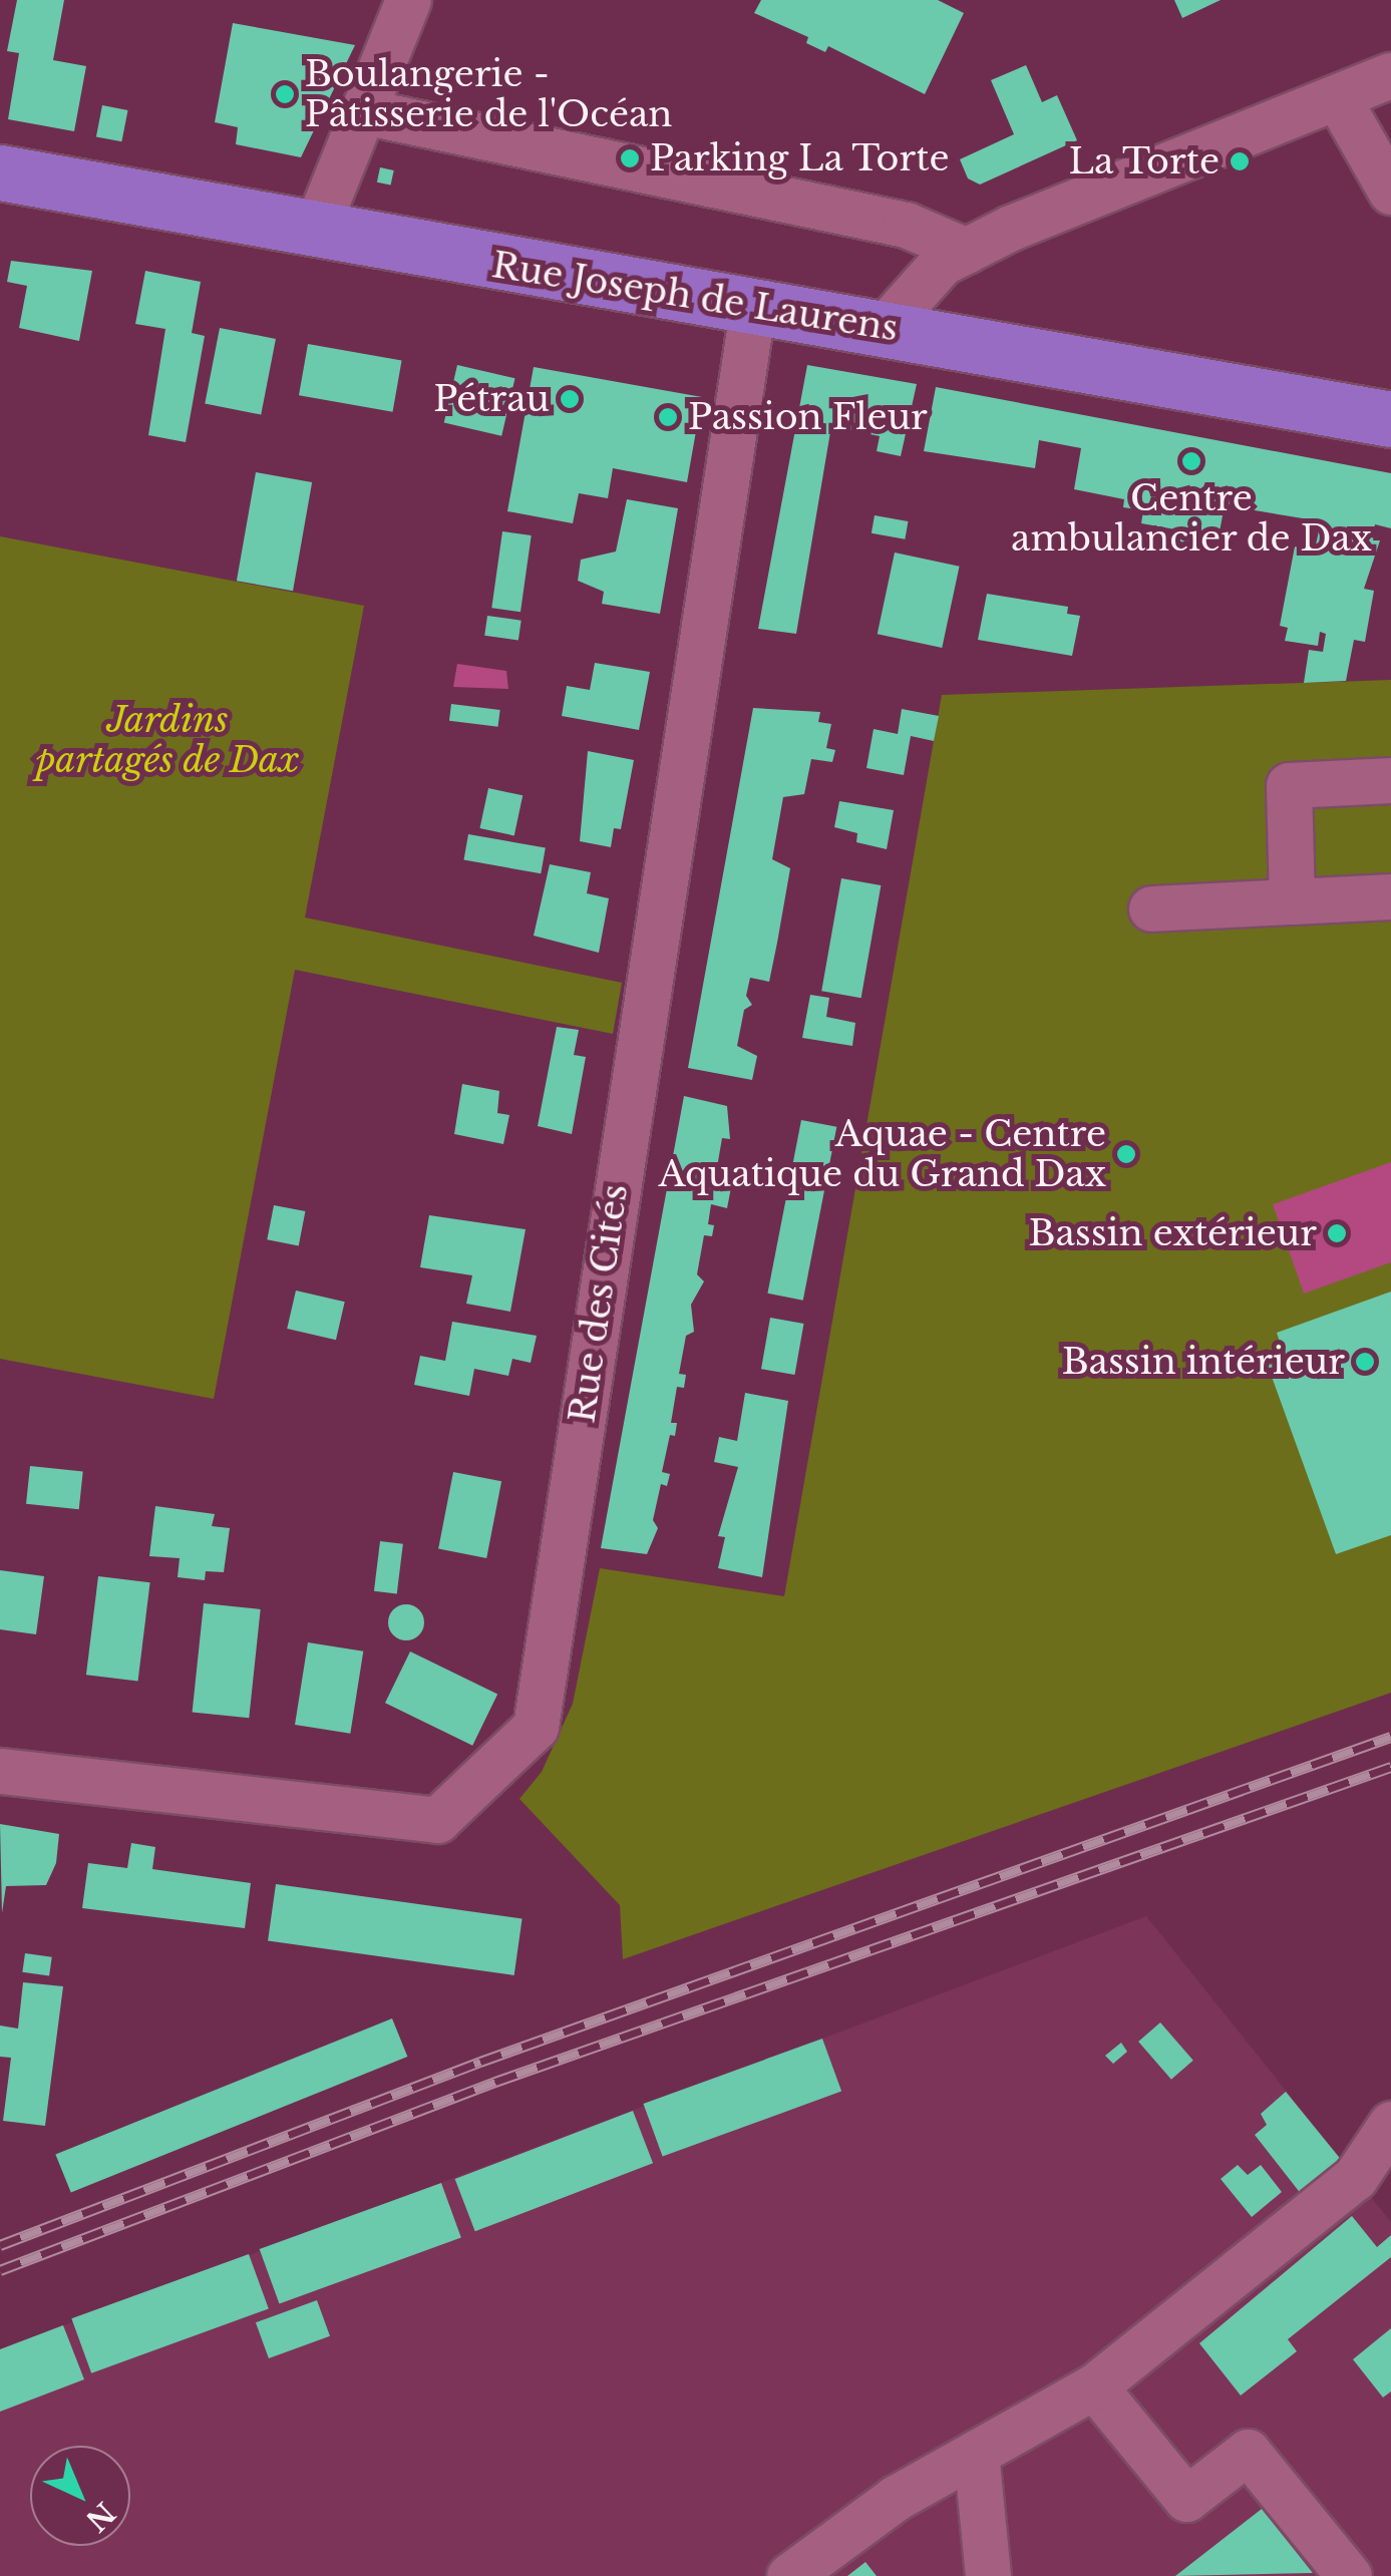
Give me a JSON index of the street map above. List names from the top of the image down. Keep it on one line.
{"streets":{"main road":["Rue Joseph de Laurens"],"street":["Rue des Cités"]},"crossings":[["Rue Joseph de Laurens","Rue des Cités"]],"parks":["Jardins partagés de Dax"],"places":["Boulangerie - Pâtisserie de l'Océan","Parking La Torte","La Torte","Pétrau","Passion Fleur","Centre ambulancier de Dax","Aquae - Centre Aquatique du Grand Dax","Bassin extérieur","Bassin intérieur"],"north":"bottom right"}
